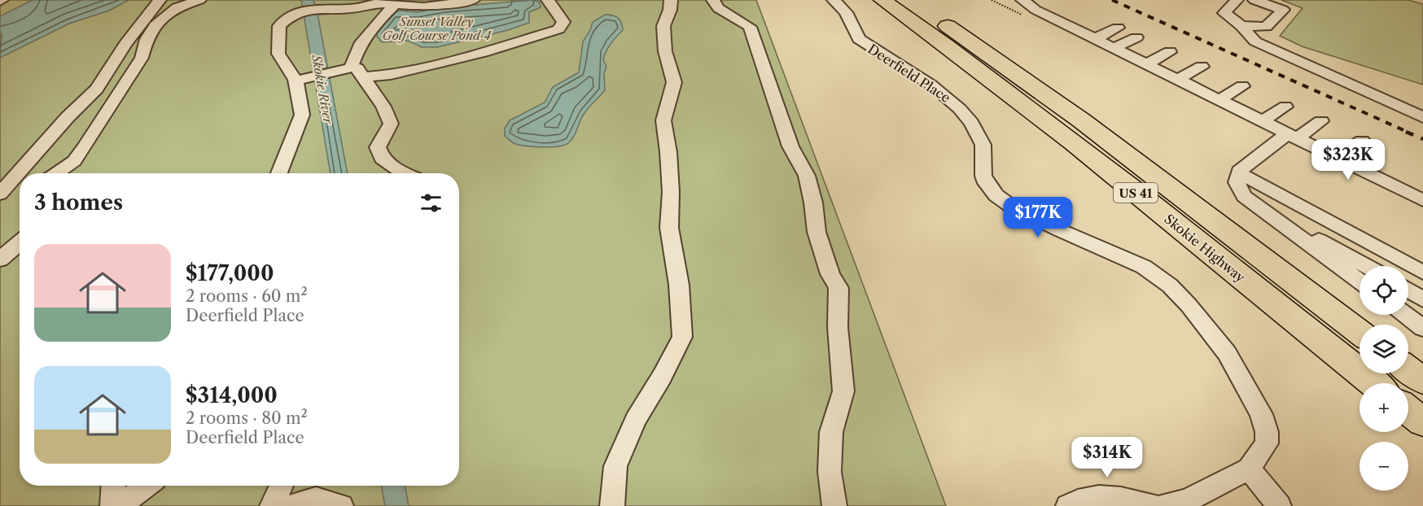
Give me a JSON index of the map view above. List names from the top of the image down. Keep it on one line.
{"streets":{"highway":["US 41","Skokie Highway"],"street":["Deerfield Place"]},"water":["Sunset Valley Golf Course Pond 4","Skokie River"],"page":{"price":["$323K","$177K","$314K"],"heading":"3 homes","list":[{"name":"$177,000","note":"2 rooms · 60 m² · Deerfield Place"},{"name":"$314,000","note":"2 rooms · 80 m² · Deerfield Place"}],"map_buttons":["+","−"]}}
